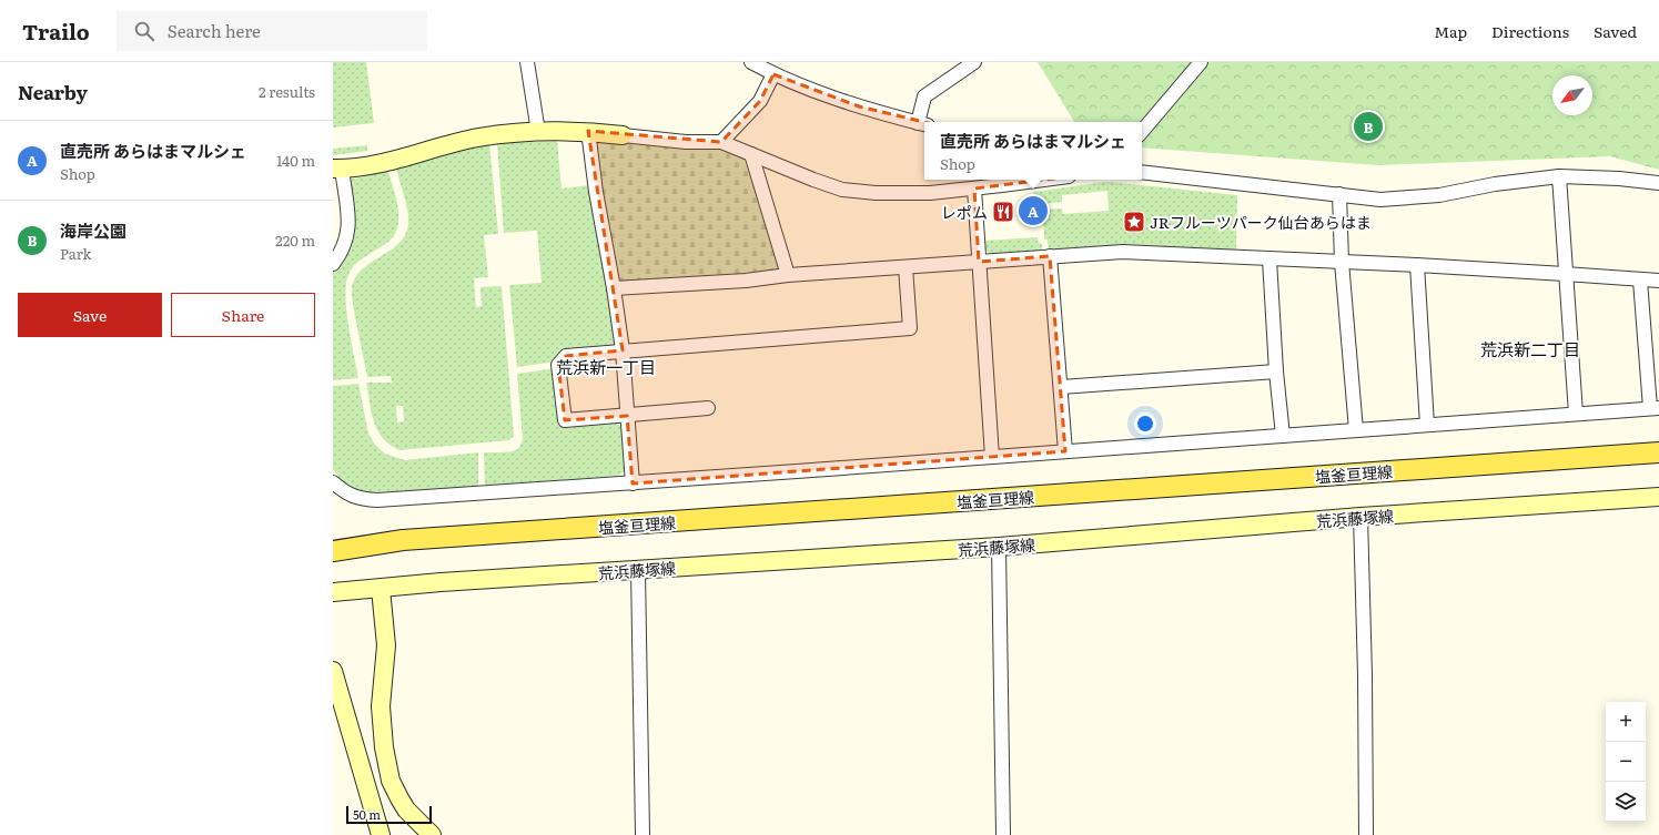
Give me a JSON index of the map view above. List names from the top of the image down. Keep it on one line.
{"streets":{"main road":["塩釜亘理線"],"street":["荒浜藤塚線"]},"districts":["荒浜新二丁目","荒浜新一丁目"],"places":{"restaurant":["レポム"],"place":["JRフルーツパーク仙台あらはま"]},"scale_bar":"50 m","north":"bottom left","page":{"header":"Trailo","search":"Search here","nav":["Map","Directions","Saved"],"heading":["Nearby","2 results"],"pins":["B","A"],"list":[{"mark":"A","name":"直売所 あらはまマルシェ","note":"Shop","value":"140 m"},{"mark":"B","name":"海岸公園","note":"Park","value":"220 m"}],"popup":["直売所 あらはまマルシェ","Shop"],"buttons":["Save","Share"],"map_buttons":["+","−"],"scale":"50 m"}}
